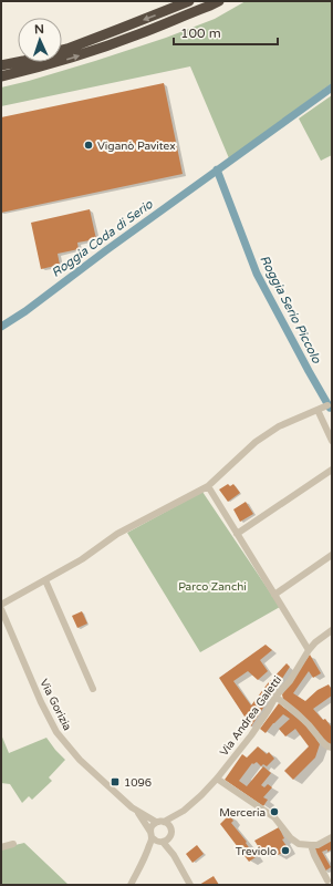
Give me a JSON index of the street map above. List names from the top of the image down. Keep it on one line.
{"streets":{"street":["Via Gorizia","Via Andrea Galetti"]},"crossings":[["Via Gorizia","Via Andrea Galetti"]],"water":["Roggia Coda di Serio","Roggia Serio Piccolo"],"parks":["Parco Zanchi"],"places":{"other":["Viganò Pavitex","Merceria","Treviolo"],"transit":["1096"]},"scale_bar":"100 m","north":"top"}
